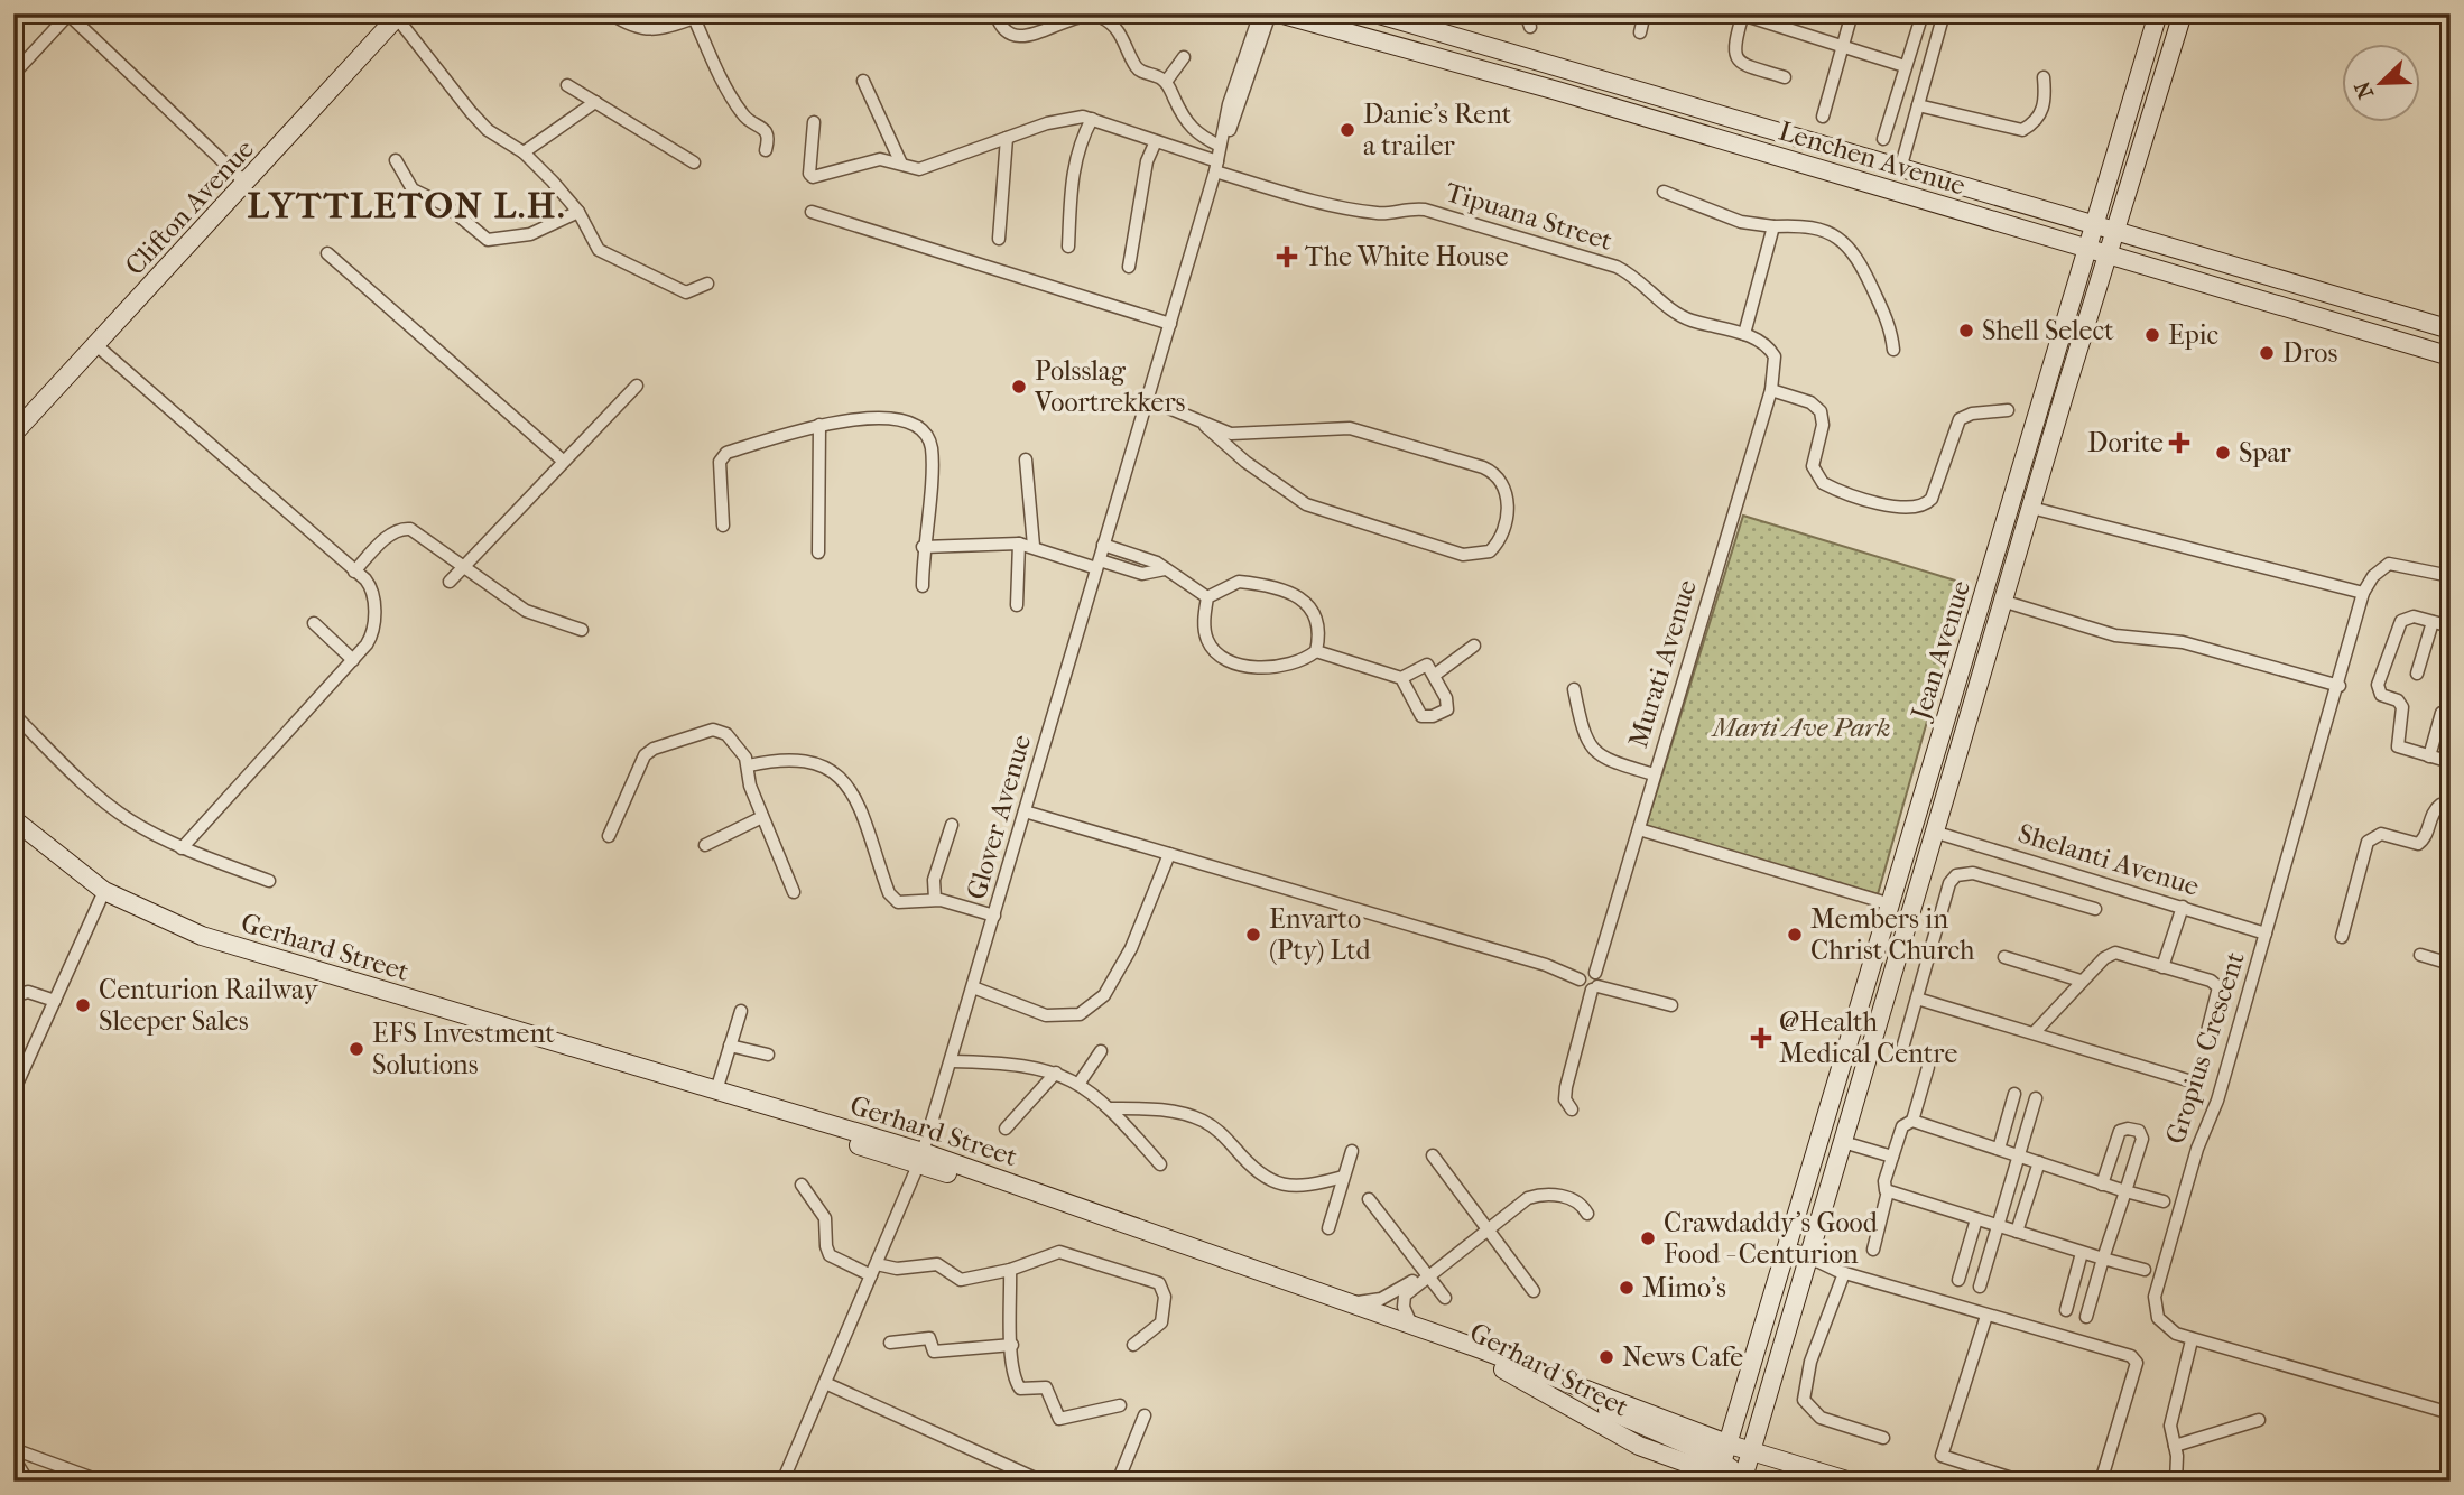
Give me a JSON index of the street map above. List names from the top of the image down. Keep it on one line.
{"streets":{"main road":["Lenchen Avenue","Clifton Avenue","Jean Avenue","Gerhard Street"],"street":["Tipuana Street","Murati Avenue","Glover Avenue","Shelanti Avenue","Gropius Crescent"]},"crossings":[["Lenchen Avenue","Jean Avenue"],["Tipuana Street","Murati Avenue"],["Tipuana Street","Glover Avenue"],["Jean Avenue","Shelanti Avenue"],["Jean Avenue","Gerhard Street"],["Glover Avenue","Gerhard Street"],["Shelanti Avenue","Gropius Crescent"]],"districts":["LYTTLETON L.H."],"parks":["Marti Ave Park"],"places":{"other":["Danie's Rent a trailer","Shell Select","Epic","Dros","Polsslag Voortrekkers","Spar","Envarto (Pty) Ltd","Members in Christ Church","Centurion Railway Sleeper Sales","EFS Investment Solutions","Crawdaddy's Good Food - Centurion","Mimo's","News Cafe"],"health":["The White House","Dorite","@Health Medical Centre"]},"north":"bottom left"}
